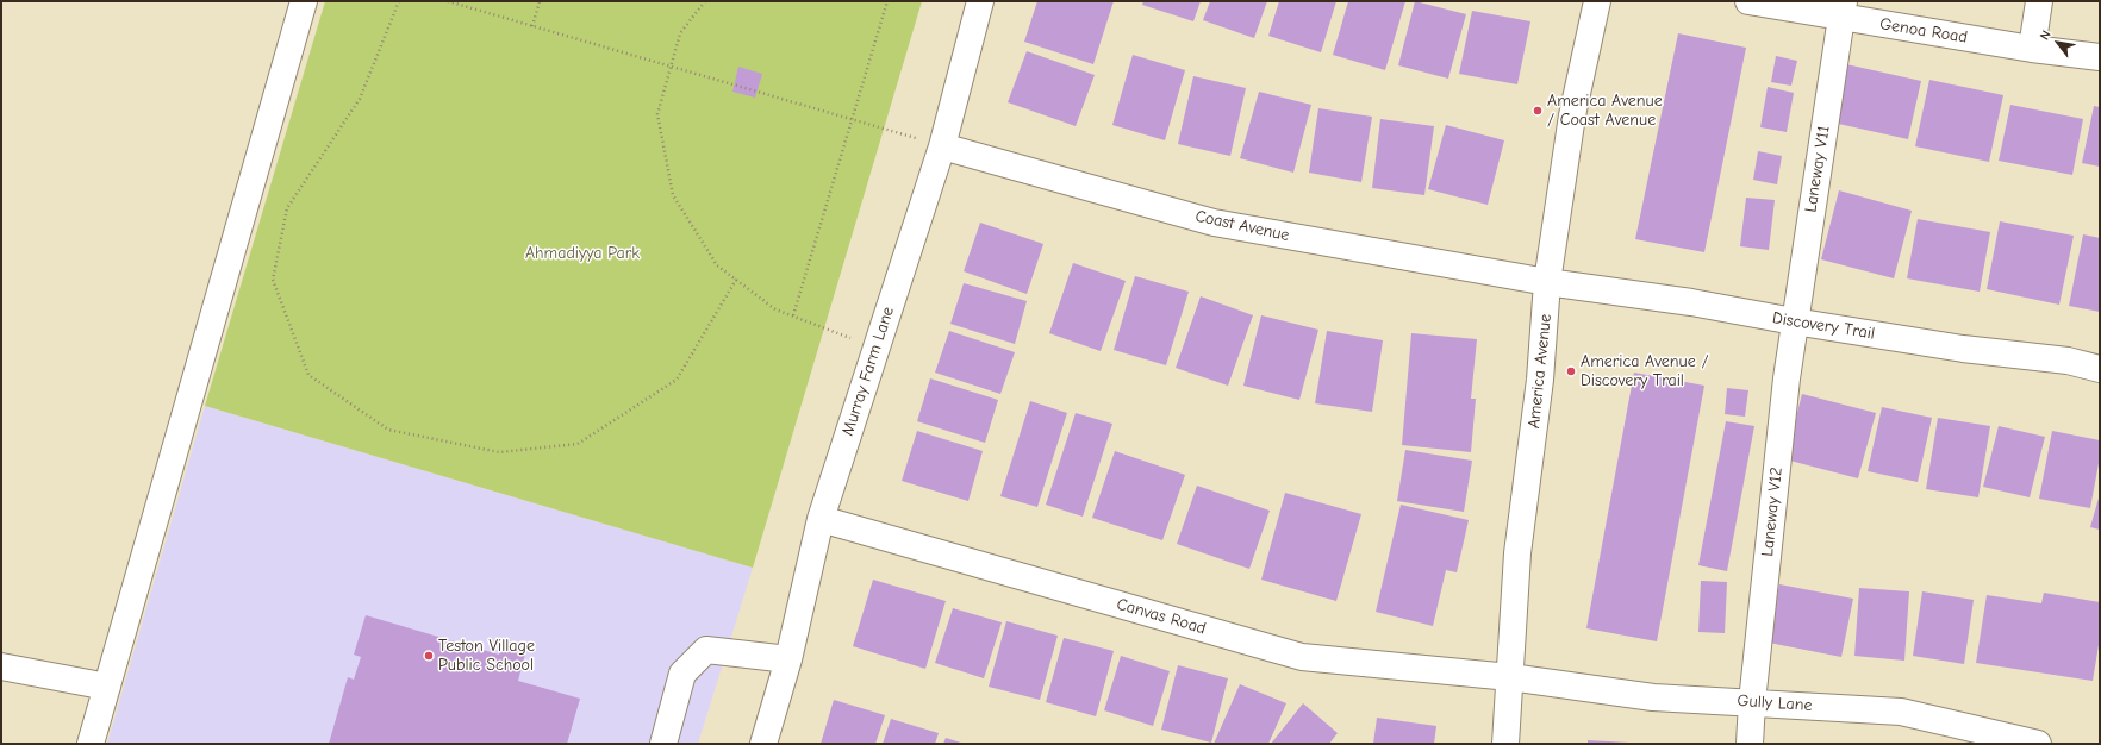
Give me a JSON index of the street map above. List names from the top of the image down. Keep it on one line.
{"streets":{"street":["Genoa Road","Laneway V11","Coast Avenue","Discovery Trail","Murray Farm Lane","America Avenue","Laneway V12","Canvas Road","Gully Lane"]},"crossings":[["Genoa Road","Laneway V11"],["Laneway V11","Discovery Trail"],["Laneway V11","Laneway V12"],["Coast Avenue","Discovery Trail"],["Coast Avenue","Murray Farm Lane"],["Coast Avenue","America Avenue"],["Discovery Trail","America Avenue"],["Discovery Trail","Laneway V12"],["Murray Farm Lane","Canvas Road"],["America Avenue","Canvas Road"],["America Avenue","Gully Lane"],["Laneway V12","Gully Lane"],["Canvas Road","Gully Lane"]],"parks":["Ahmadiyya Park"],"places":["America Avenue / Coast Avenue","America Avenue / Discovery Trail","Teston Village Public School"],"north":"top left"}
